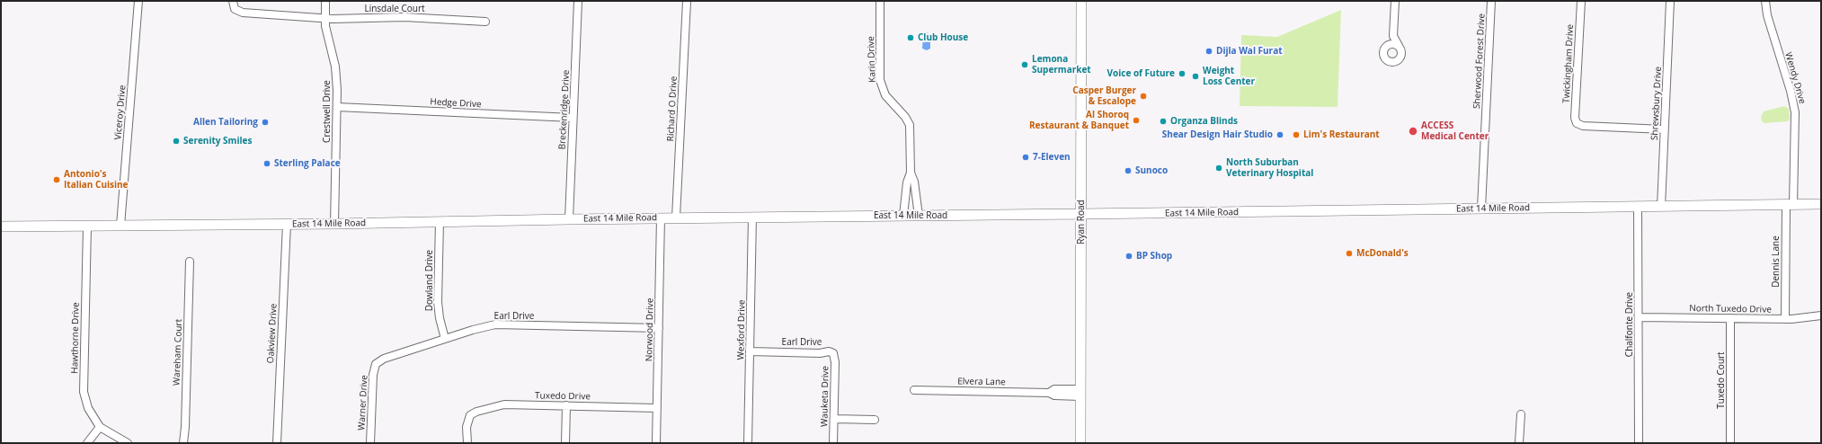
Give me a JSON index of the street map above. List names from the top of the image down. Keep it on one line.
{"streets":{"main road":["East 14 Mile Road","Ryan Road"],"street":["Linsdale Court","Karin Drive","Sherwood Forest Drive","Twickingham Drive","Wendy Drive","Hedge Drive","Shrewsbury Drive","Richard O Drive","Breckenridge Drive","Crestwell Drive","Viceroy Drive","Dennis Lane","Dowland Drive","North Tuxedo Drive","Earl Drive","Chalfonte Drive","Norwood Drive","Wexford Drive","Oakview Drive","Hawthorne Drive","Wareham Court","Tuxedo Court","Elvera Lane","Tuxedo Drive","Wauketa Drive","Warner Drive"]},"crossings":[["Linsdale Court","Crestwell Drive"],["Karin Drive","East 14 Mile Road"],["Sherwood Forest Drive","East 14 Mile Road"],["Twickingham Drive","Shrewsbury Drive"],["Wendy Drive","East 14 Mile Road"],["Wendy Drive","Dennis Lane"],["Hedge Drive","Breckenridge Drive"],["Hedge Drive","Crestwell Drive"],["Shrewsbury Drive","East 14 Mile Road"],["Richard O Drive","East 14 Mile Road"],["Breckenridge Drive","East 14 Mile Road"],["Crestwell Drive","East 14 Mile Road"],["Viceroy Drive","East 14 Mile Road"],["East 14 Mile Road","Ryan Road"],["East 14 Mile Road","Dennis Lane"],["East 14 Mile Road","Dowland Drive"],["East 14 Mile Road","Chalfonte Drive"],["East 14 Mile Road","Norwood Drive"],["East 14 Mile Road","Wexford Drive"],["East 14 Mile Road","Oakview Drive"],["East 14 Mile Road","Hawthorne Drive"],["Ryan Road","Elvera Lane"],["Dennis Lane","North Tuxedo Drive"],["Dowland Drive","Earl Drive"],["North Tuxedo Drive","Chalfonte Drive"],["North Tuxedo Drive","Tuxedo Court"],["Earl Drive","Norwood Drive"],["Earl Drive","Wexford Drive"],["Earl Drive","Wauketa Drive"],["Earl Drive","Warner Drive"],["Norwood Drive","Tuxedo Drive"]],"places":["Club House","Dijla Wal Furat","Lemona Supermarket","Voice of Future","Weight Loss Center","Casper Burger & Escalope","Al Shoroq Restaurant & Banquet","Organza Blinds","Allen Tailoring","ACCESS Medical Center","Shear Design Hair Studio","Lim's Restaurant","Serenity Smiles","7-Eleven","Sterling Palace","North Suburban Veterinary Hospital","Sunoco","Antonio's Italian Cuisine","McDonald's","BP Shop"]}
